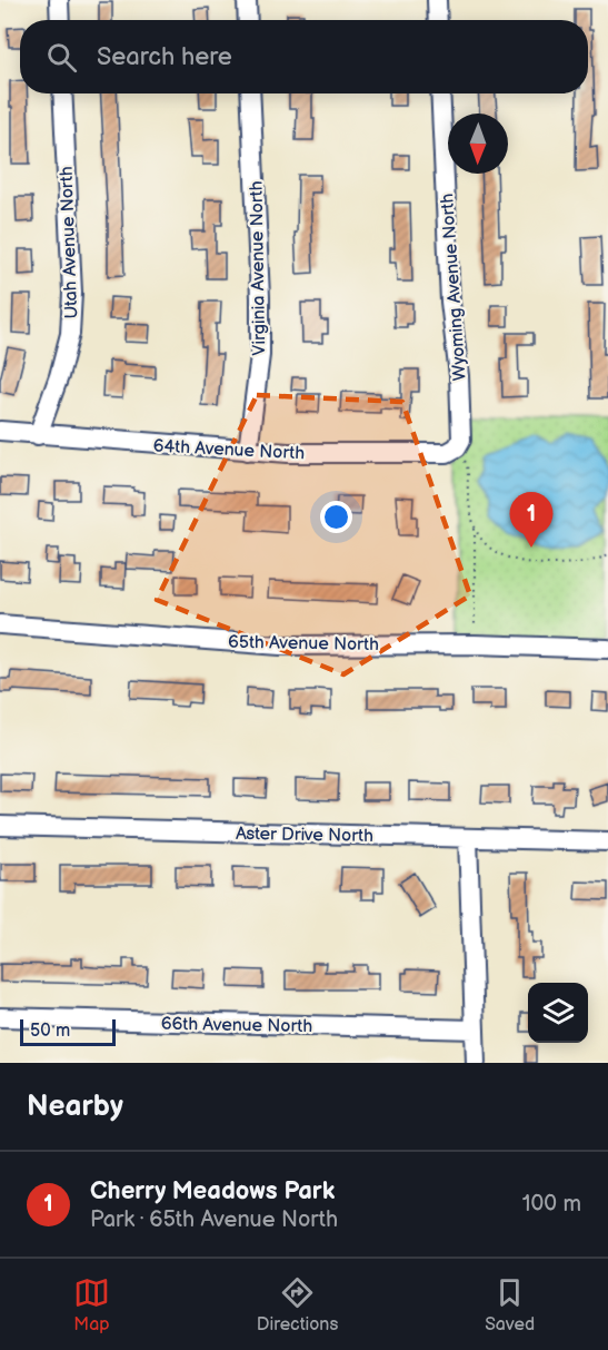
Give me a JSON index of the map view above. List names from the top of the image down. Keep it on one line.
{"streets":{"street":["Utah Avenue North","Virginia Avenue North","Wyoming Avenue North","64th Avenue North","65th Avenue North","Aster Drive North","66th Avenue North"]},"crossings":[["Utah Avenue North","64th Avenue North"],["Virginia Avenue North","64th Avenue North"],["Wyoming Avenue North","64th Avenue North"]],"scale_bar":"50 m","north":"bottom","page":{"search":"Search here","pins":"1","scale":"50 m","heading":"Nearby","list":[{"mark":"1","name":"Cherry Meadows Park","note":"Park · 65th Avenue North","value":"100 m"}],"nav":["Map","Directions","Saved"]}}
